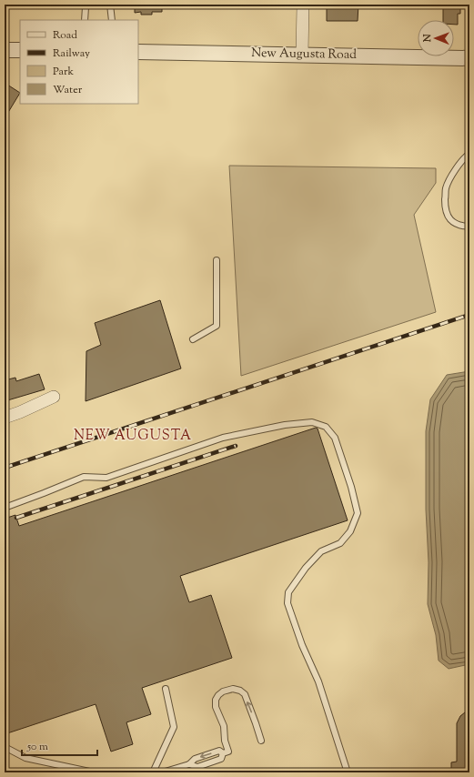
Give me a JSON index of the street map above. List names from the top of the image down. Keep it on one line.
{"streets":{"street":["New Augusta Road"]},"districts":["NEW AUGUSTA"],"legend":["Road","Railway","Park","Water"],"scale_bar":"50 m","north":"left"}
